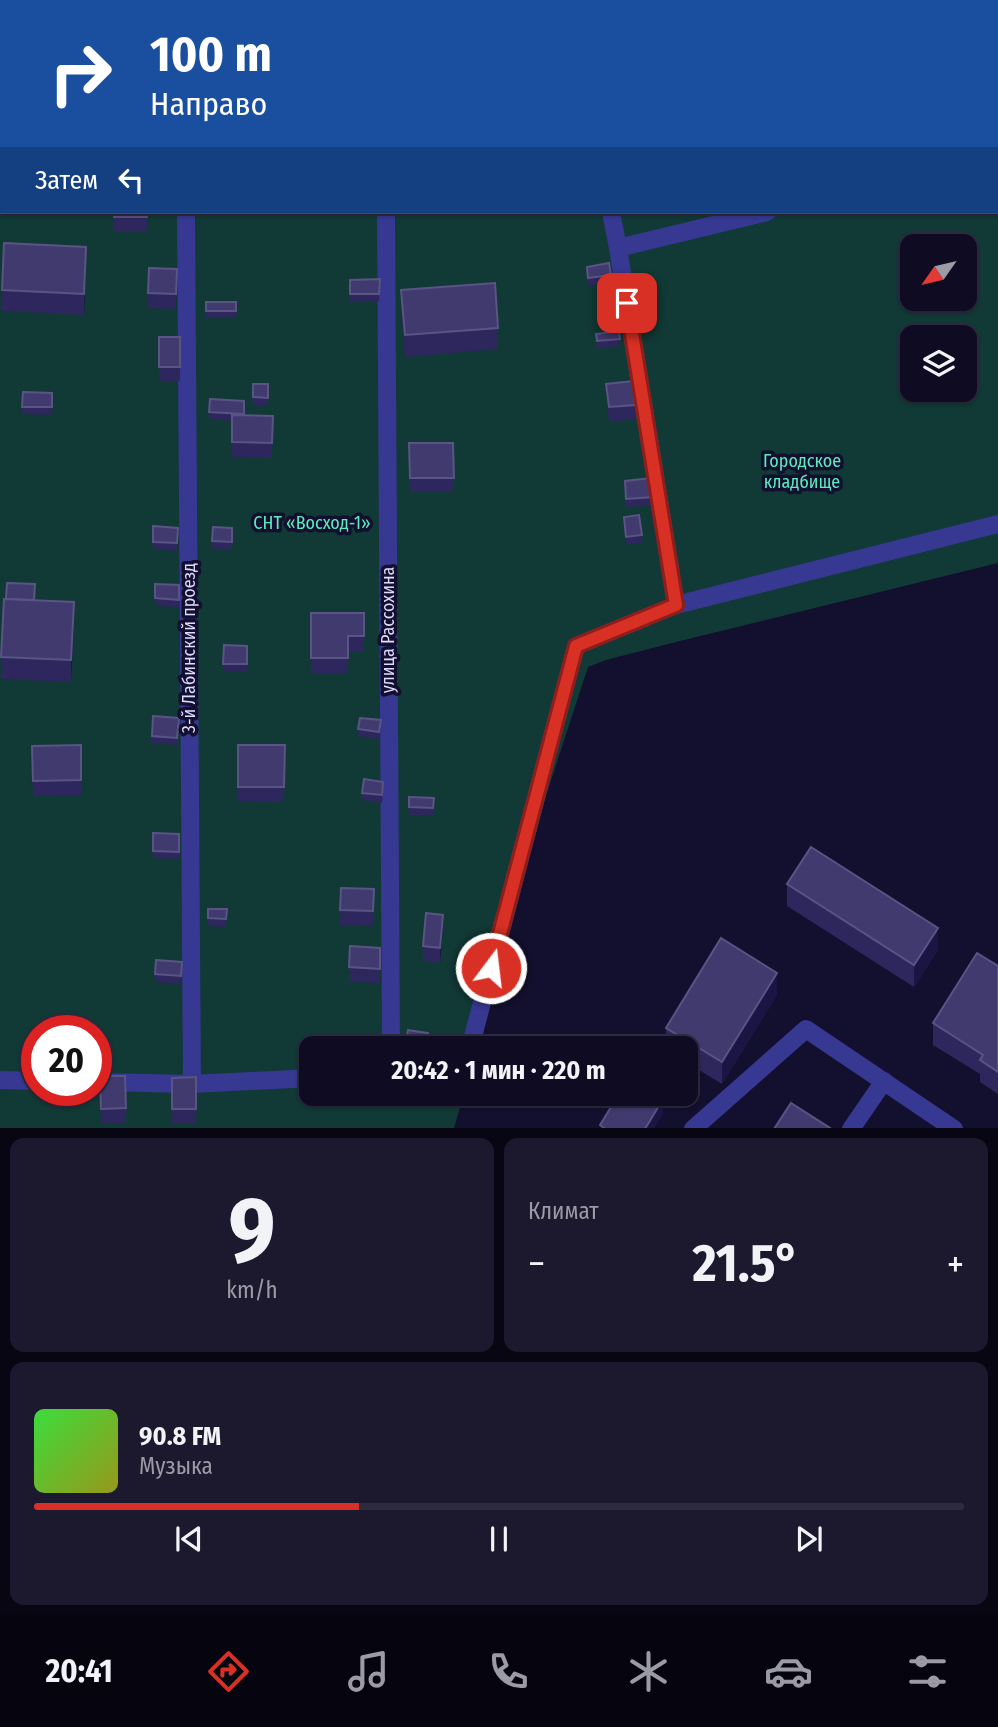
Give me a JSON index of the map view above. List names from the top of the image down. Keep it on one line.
{"streets":{"street":["улица Рассохина","3-й Лабинский проезд"]},"parks":["Городское кладбище","СНТ «Восход-1»"],"north":"bottom left","page":{"turn":["100 m","Направо"],"then":"Затем","limit":"20","trip":"20:42 · 1 мин · 220 m","tile":[["9","km/h"],"Климат"],"heat":["−","21.5°","+"],"song":["90.8 FM","Музыка"],"tabs":"20:41"}}
